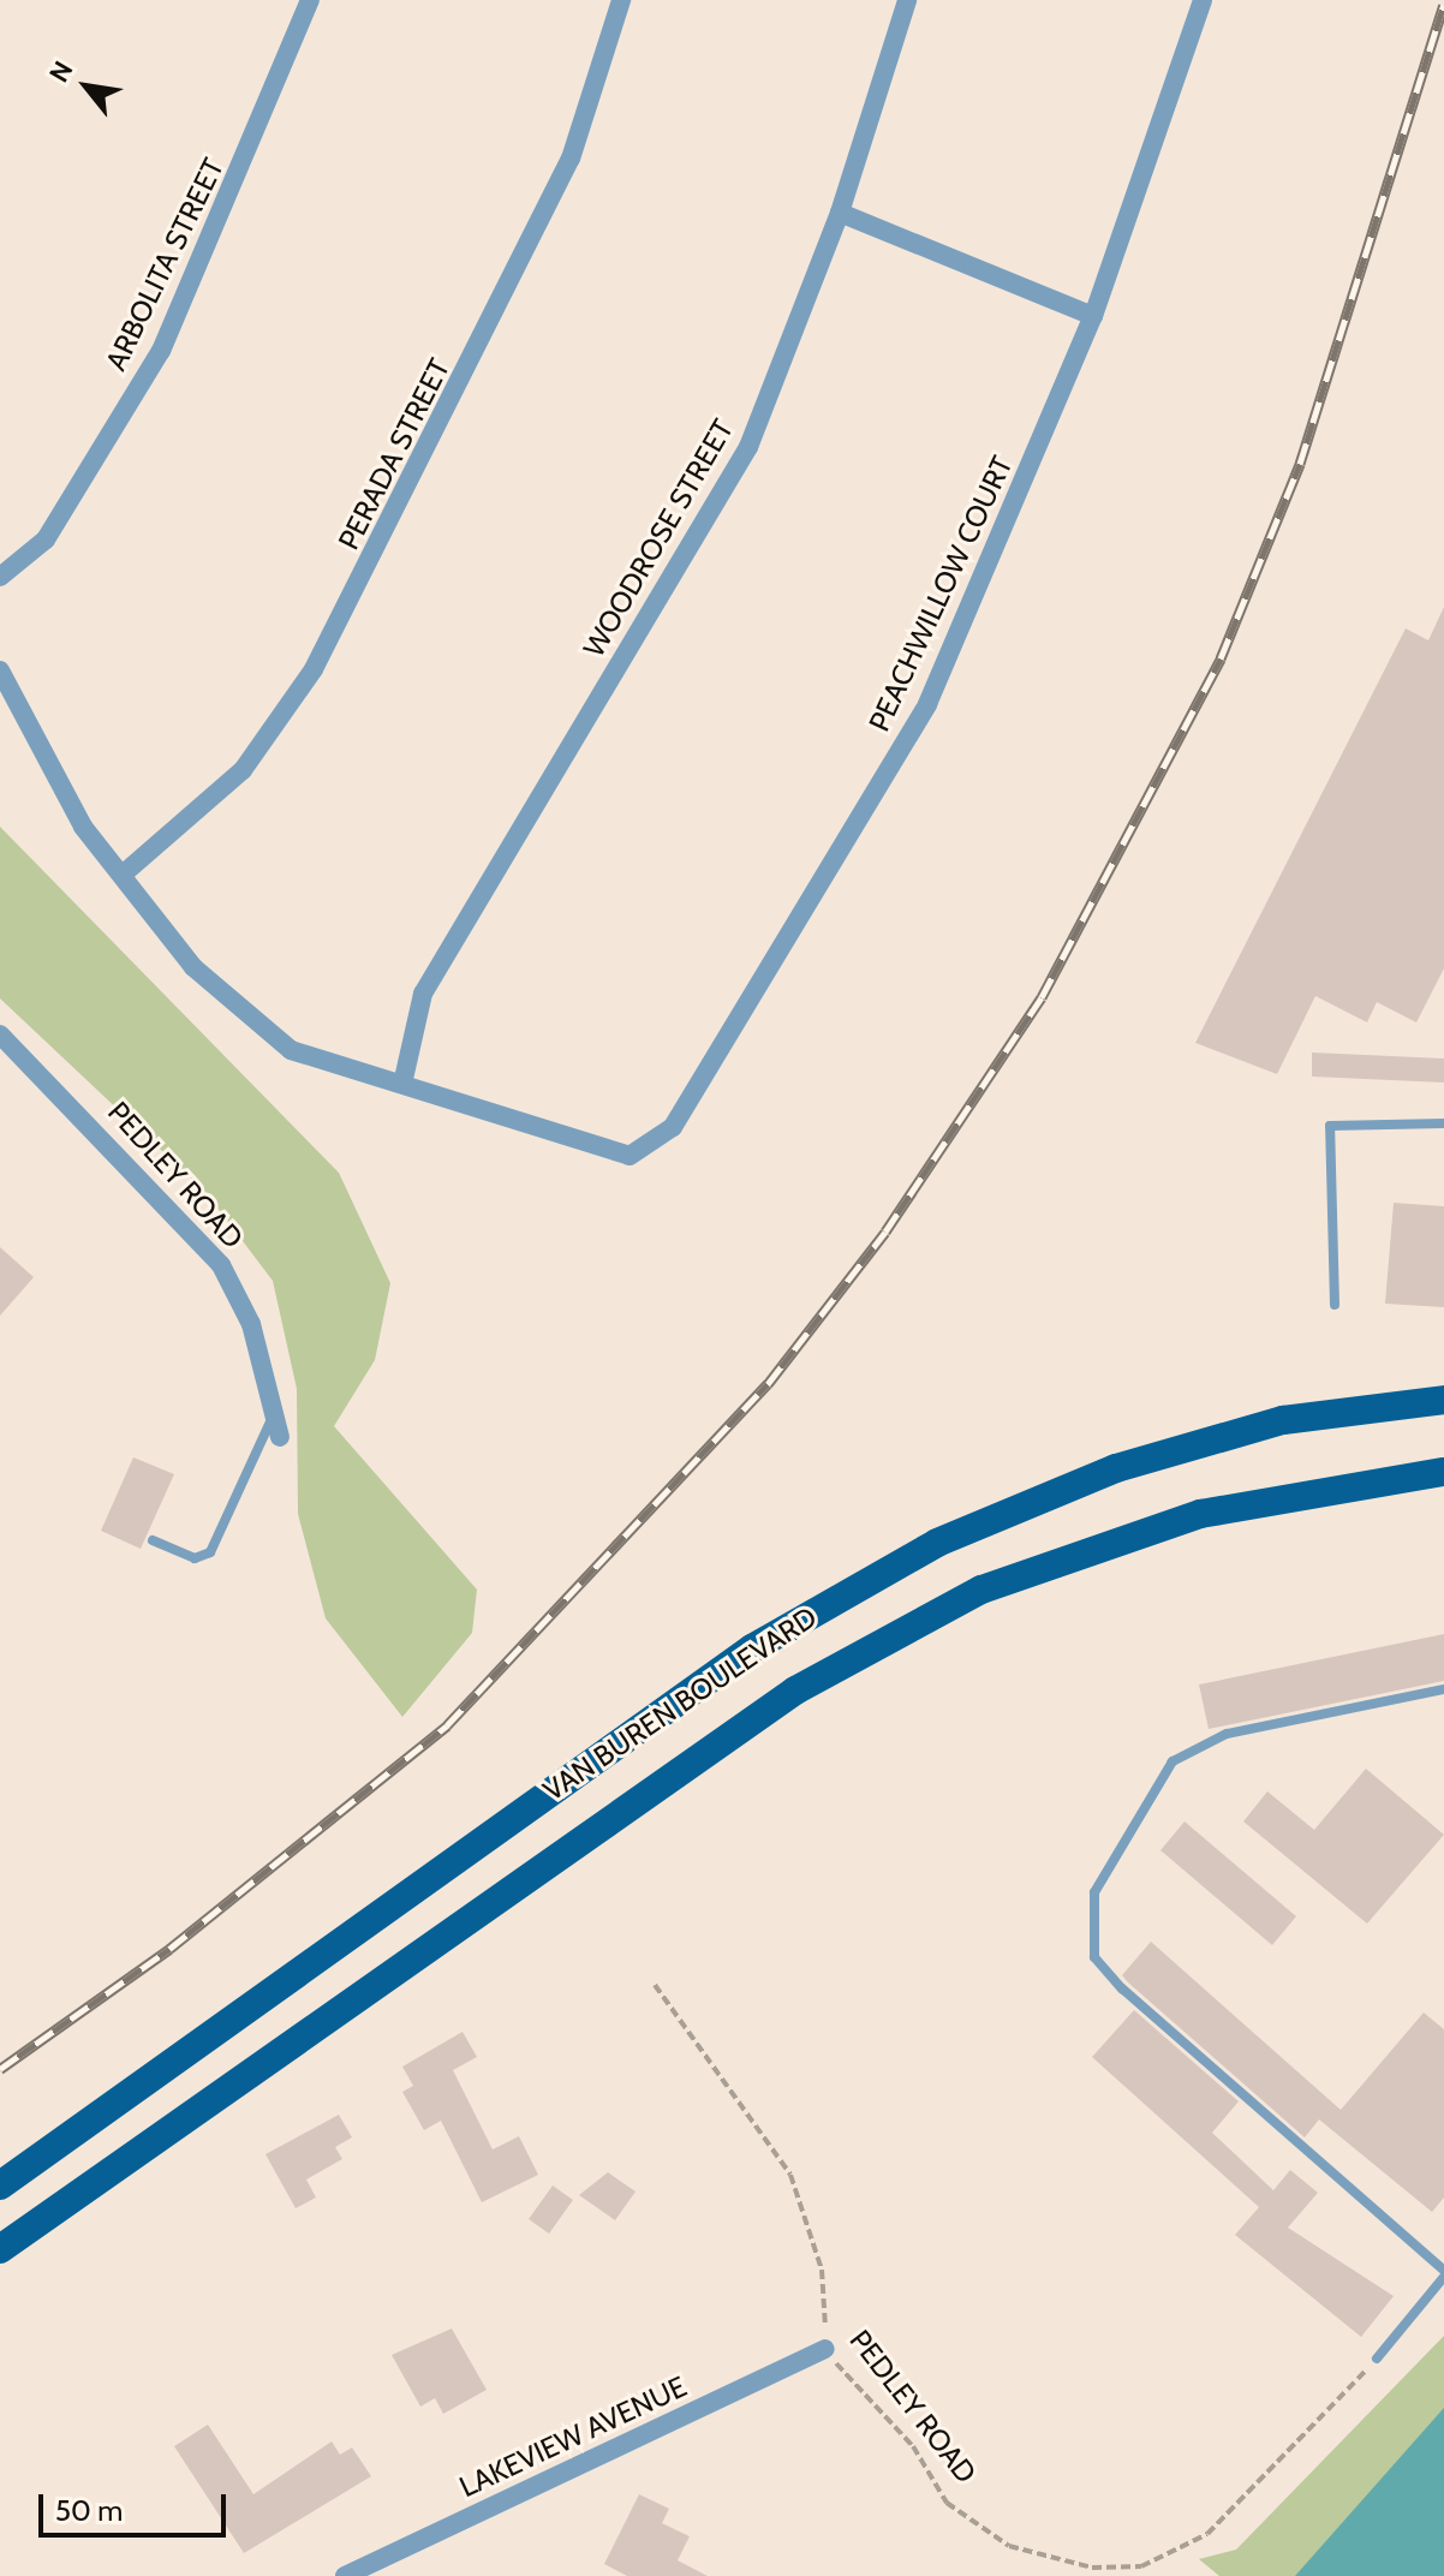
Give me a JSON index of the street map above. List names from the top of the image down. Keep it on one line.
{"streets":{"main road":["VAN BUREN BOULEVARD"],"street":["ARBOLITA STREET","PERADA STREET","WOODROSE STREET","PEACHWILLOW COURT","PEDLEY ROAD","LAKEVIEW AVENUE"]},"crossings":[["WOODROSE STREET","PEACHWILLOW COURT"],["PEDLEY ROAD","LAKEVIEW AVENUE"]],"scale_bar":"50 m","north":"top left"}
